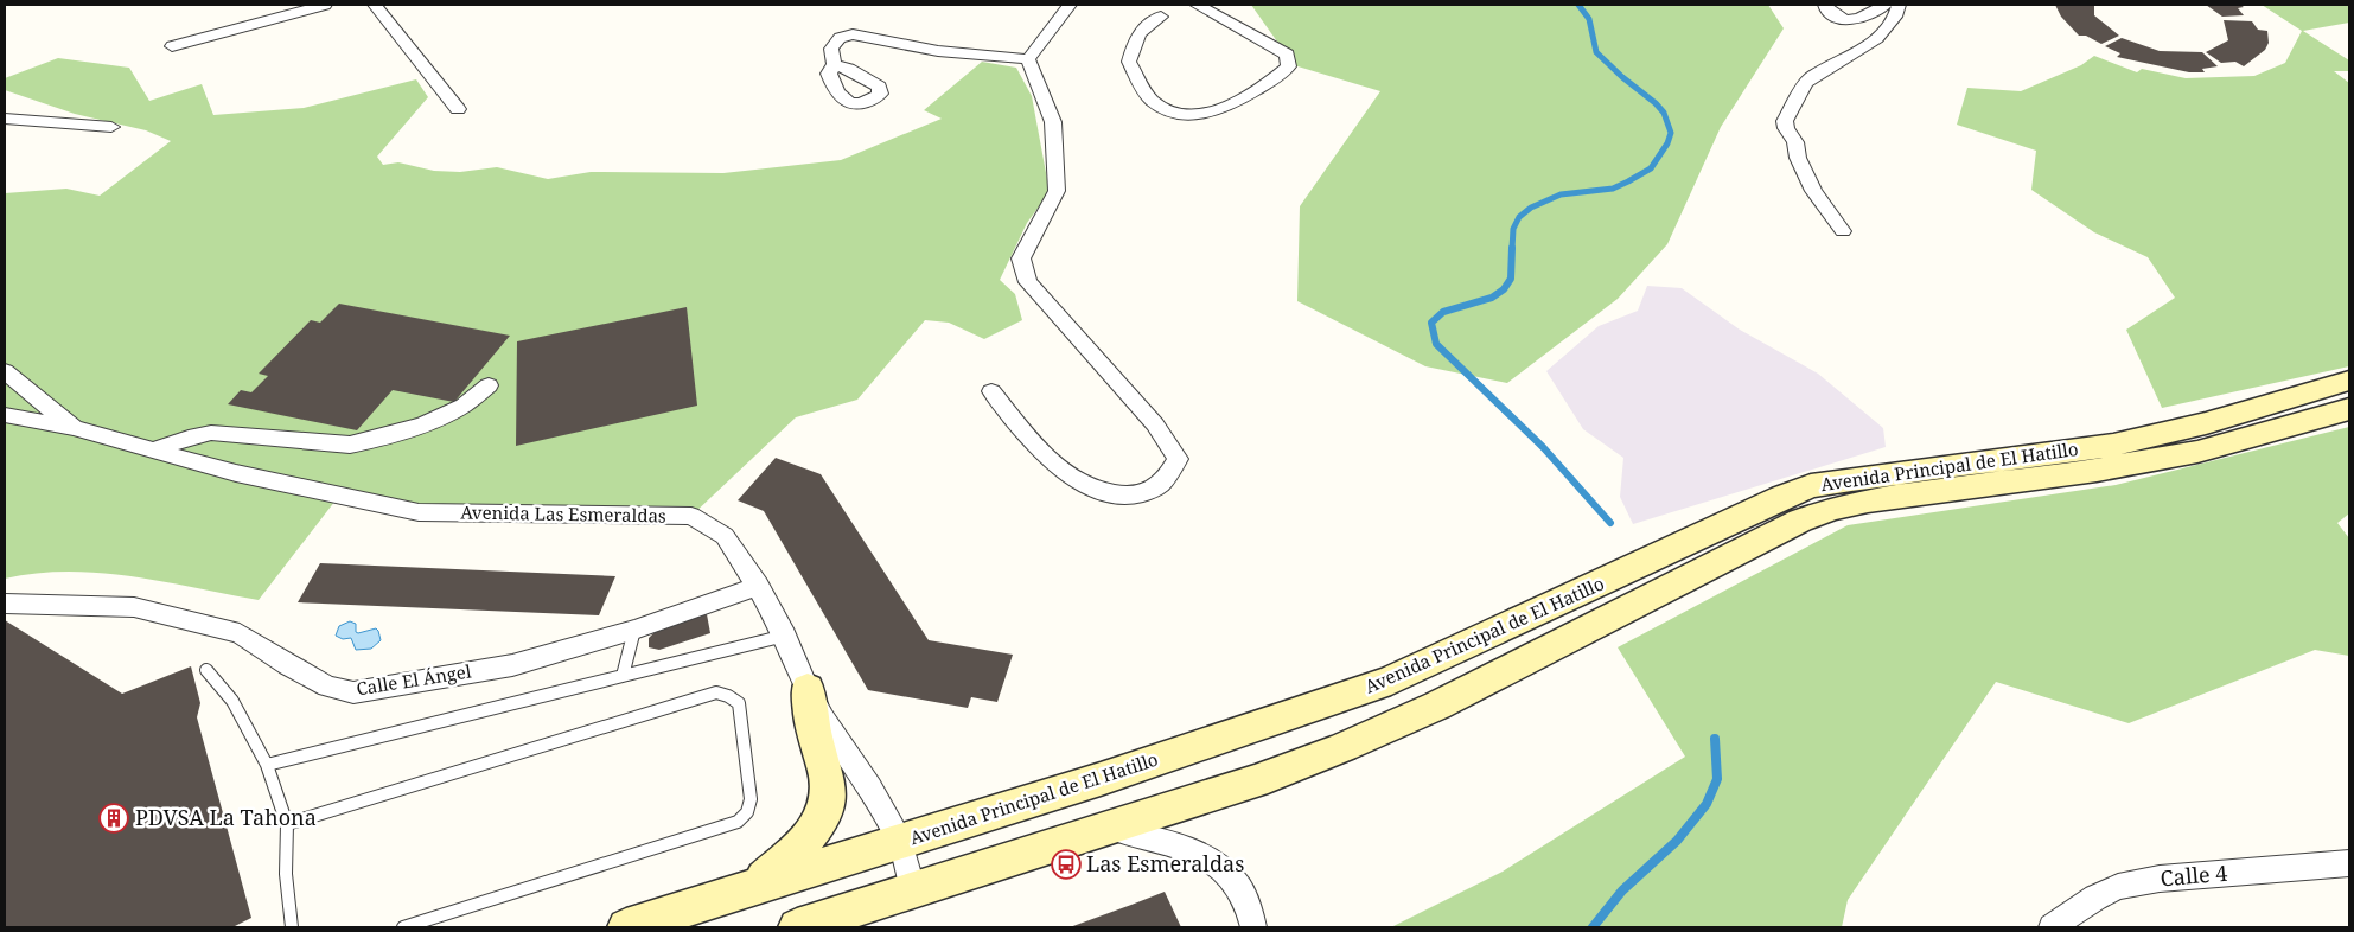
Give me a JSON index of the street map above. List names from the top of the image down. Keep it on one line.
{"streets":{"main road":["Avenida Principal de El Hatillo"],"street":["Avenida Las Esmeraldas","Calle El Ángel","Calle 4"]},"crossings":[["Avenida Principal de El Hatillo","Avenida Las Esmeraldas"],["Avenida Las Esmeraldas","Calle El Ángel"]],"places":{"building":["PDVSA La Tahona"],"bus stop":["Las Esmeraldas"]}}
